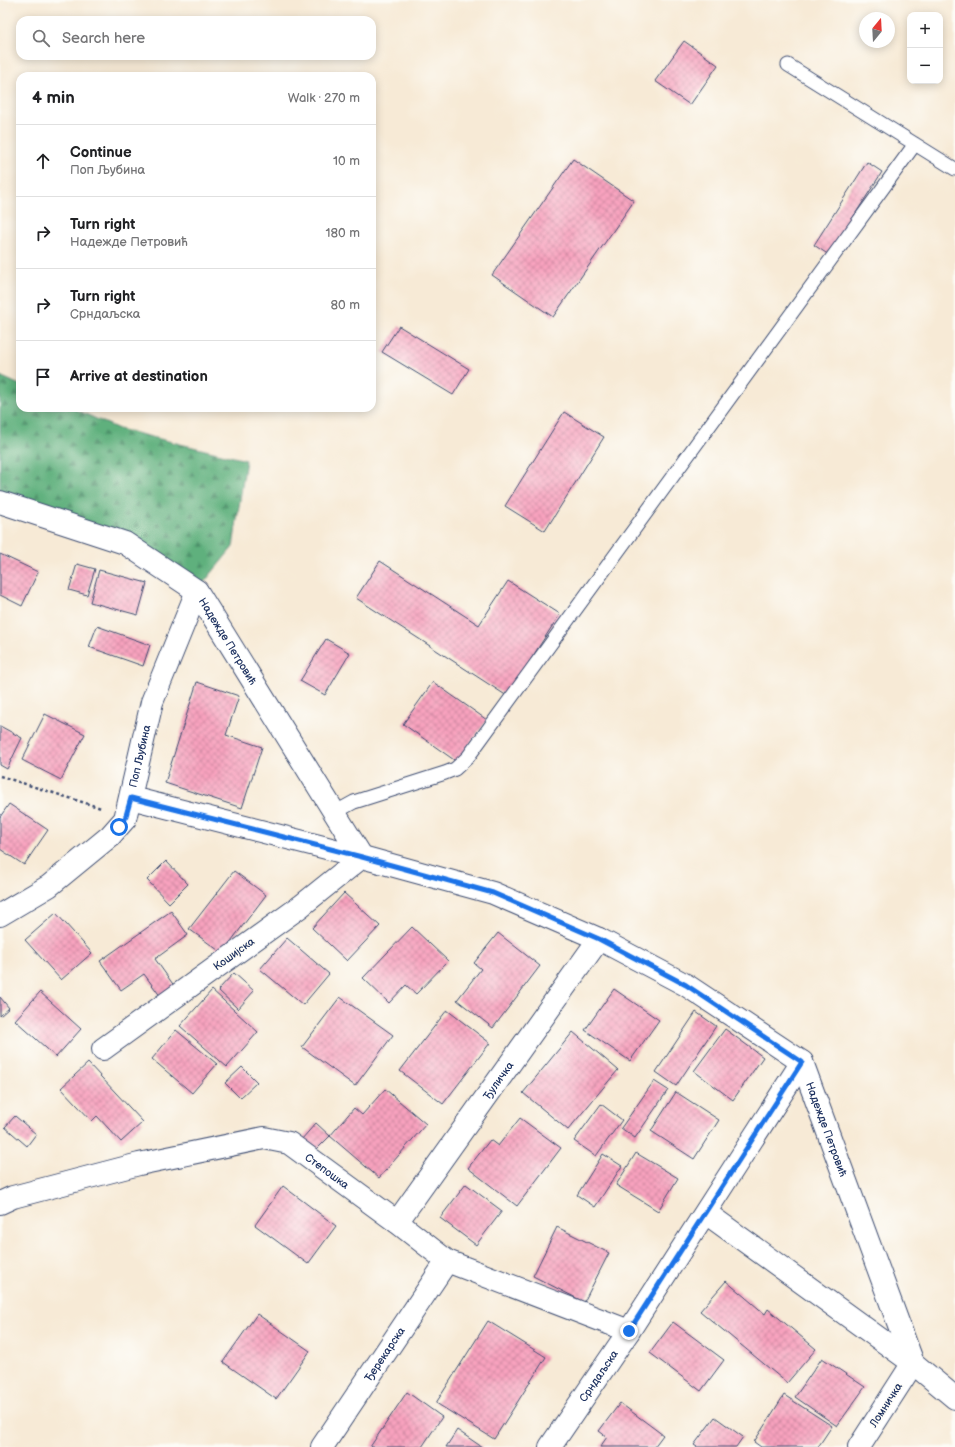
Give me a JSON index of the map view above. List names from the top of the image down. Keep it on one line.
{"streets":{"street":["Надежде Петровић","Поп Љубина","Кошијска","Ђуличка","Степошка","Ђерекарска","Срндаљска","Ломничка"]},"crossings":[["Надежде Петровић","Поп Љубина"],["Надежде Петровић","Кошијска"],["Надежде Петровић","Срндаљска"],["Надежде Петровић","Ломничка"],["Ђуличка","Степошка"],["Степошка","Ђерекарска"],["Степошка","Срндаљска"]],"north":"top","page":{"map_buttons":["+","−"],"search":"Search here","heading":["4 min","Walk · 270 m"],"list":[["Continue","Поп Љубина","10 m"],["Turn right","Надежде Петровић","180 m"],["Turn right","Срндаљска","80 m"],"Arrive at destination"]}}
